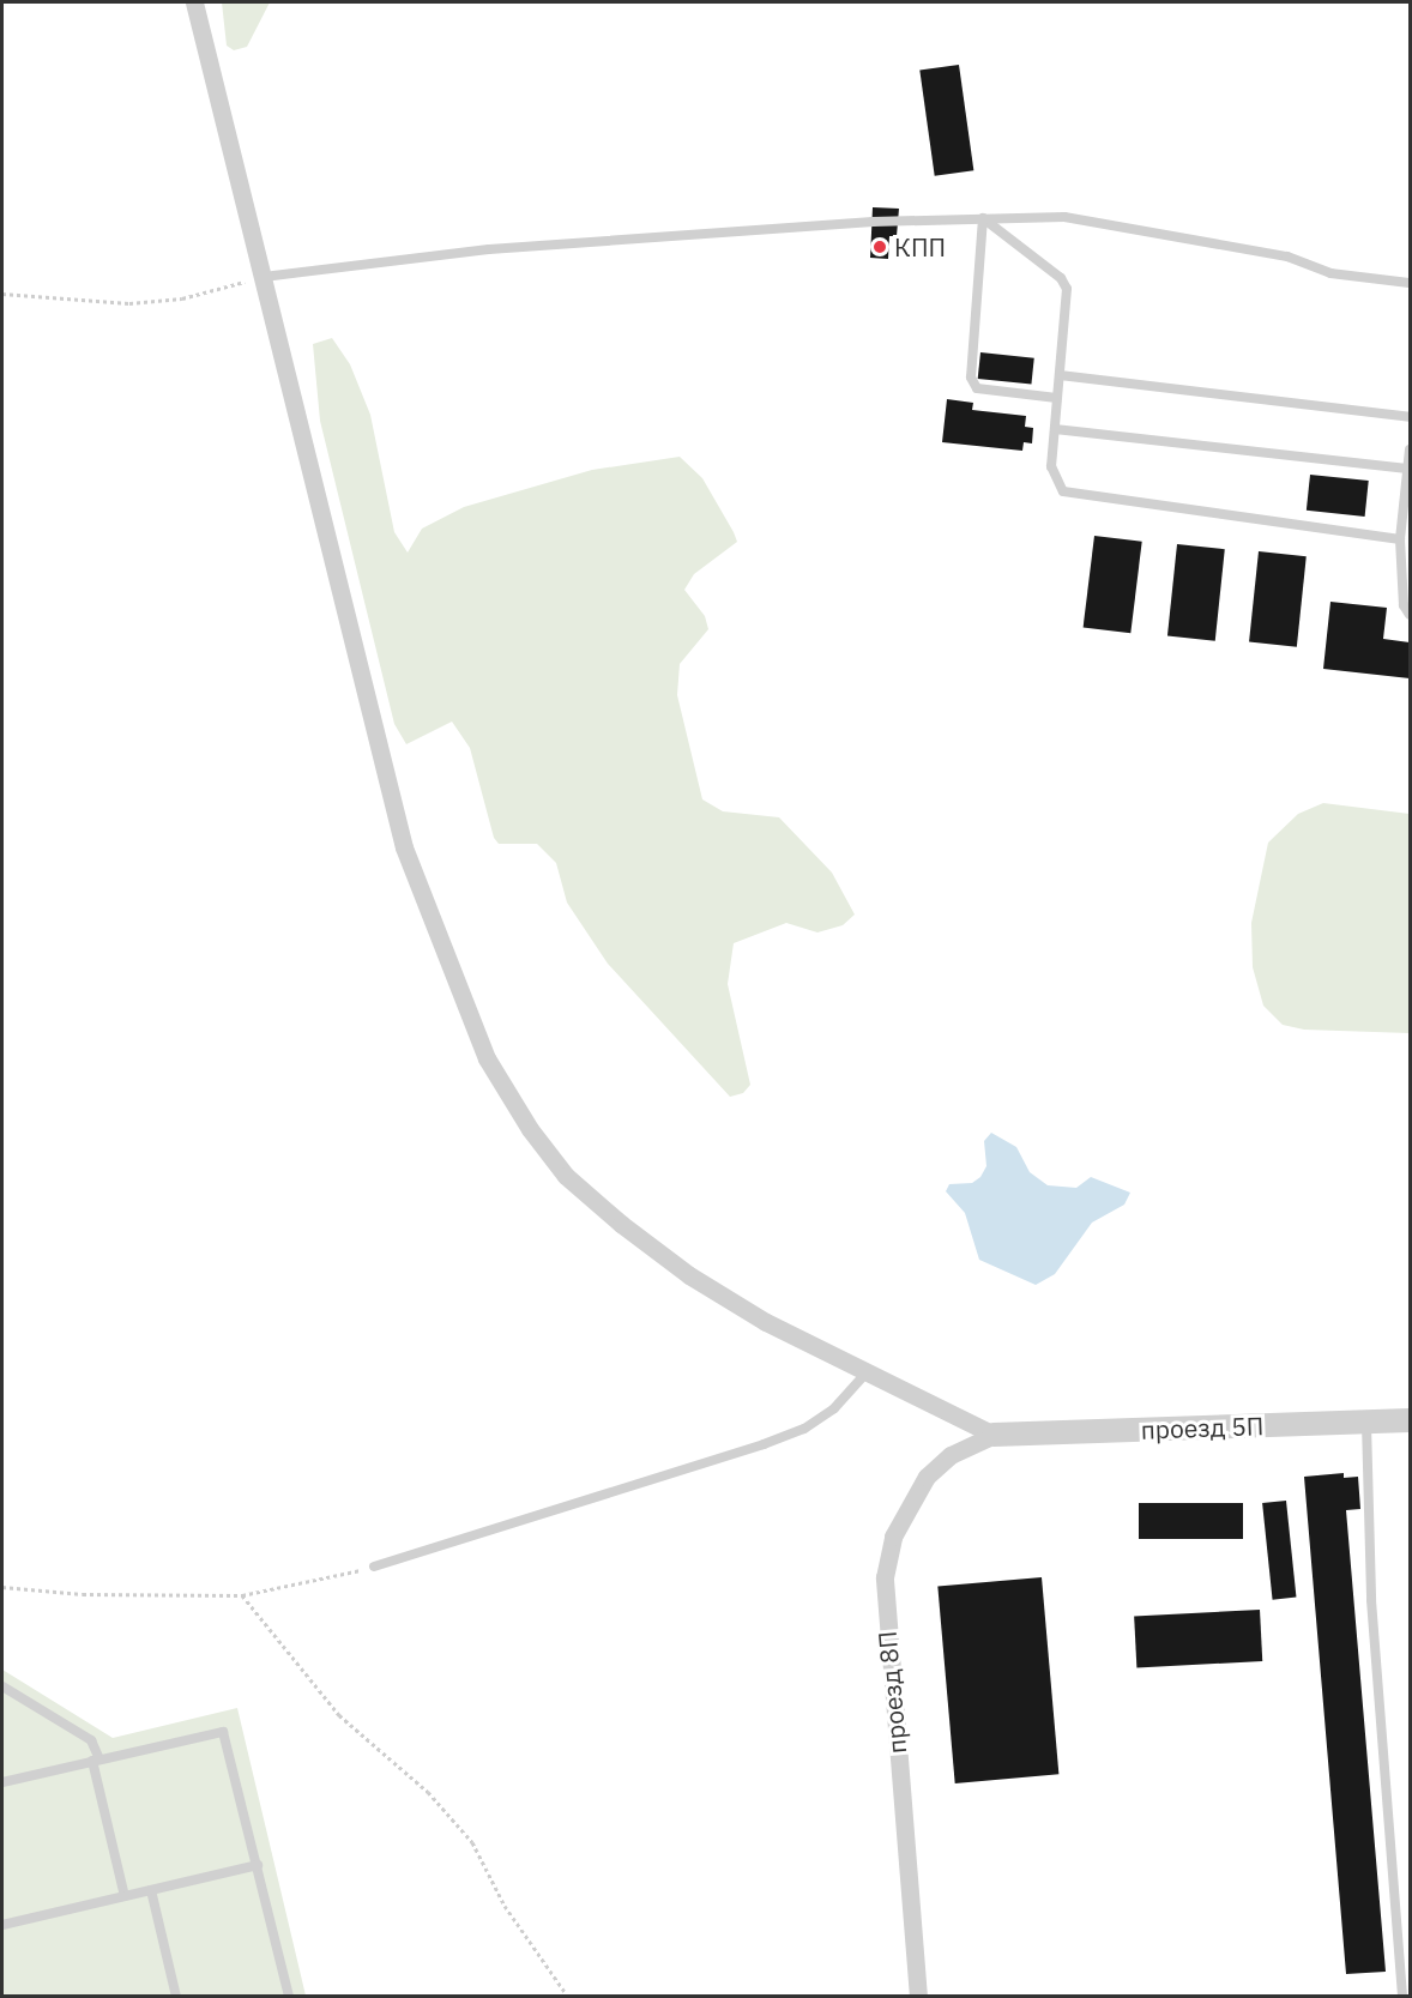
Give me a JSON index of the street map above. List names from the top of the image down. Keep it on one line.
{"streets":{"street":["проезд 5П","проезд 8П"]},"crossings":[["проезд 5П","проезд 8П"]],"places":["КПП"]}
